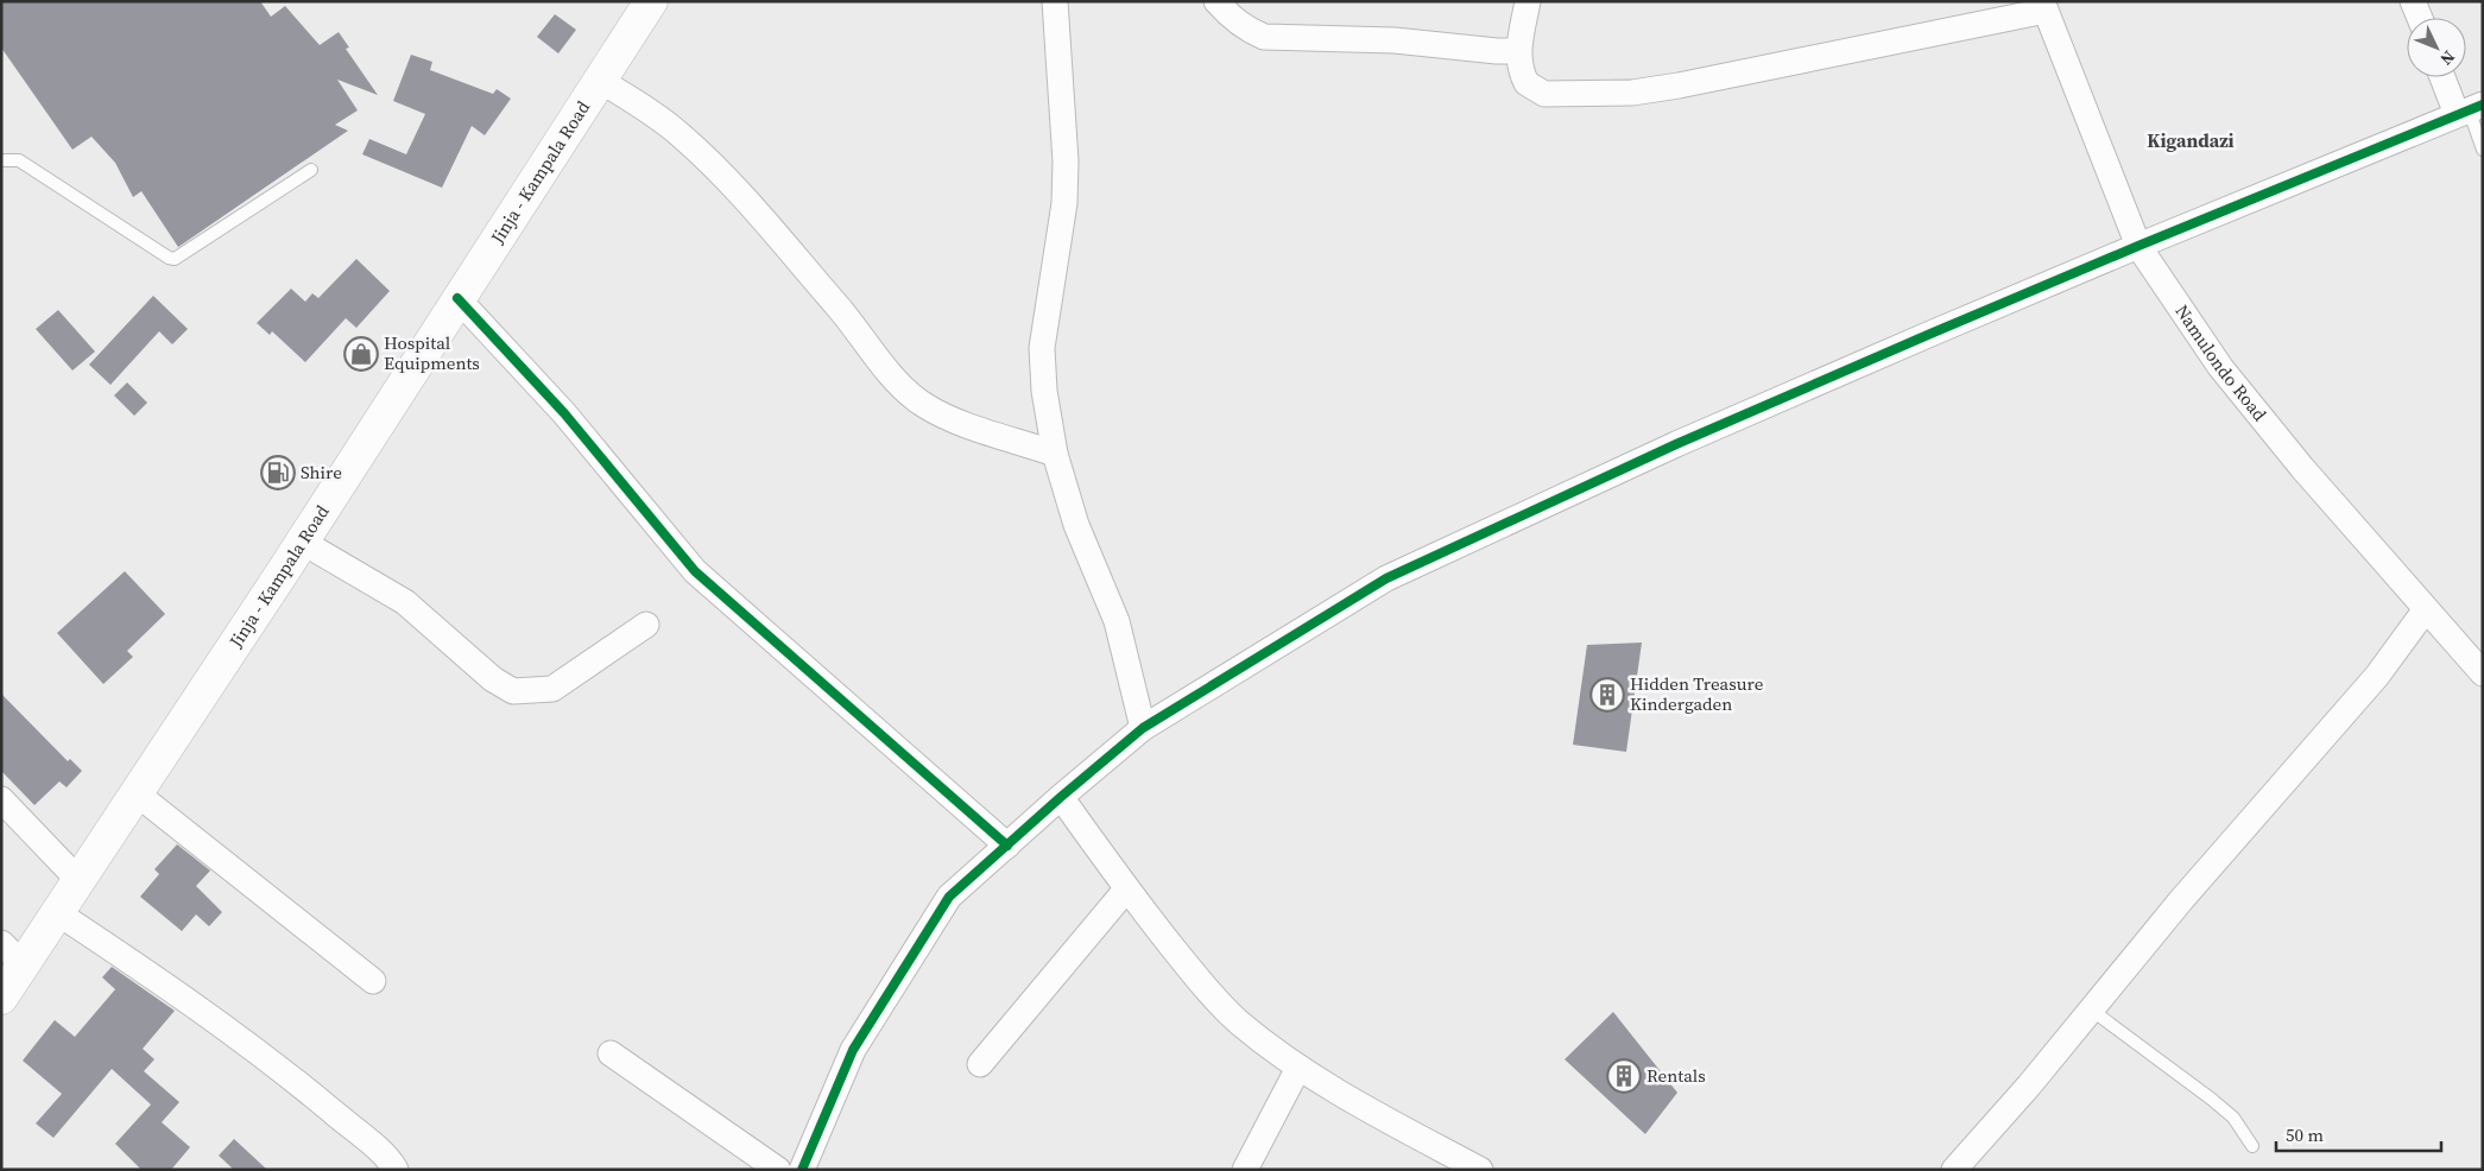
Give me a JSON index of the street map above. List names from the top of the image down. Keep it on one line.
{"streets":{"highway":["Jinja - Kampala Road"],"street":["Namulondo Road"]},"districts":["Kigandazi"],"places":{"shop":["Hospital Equipments"],"fuel station":["Shire"],"building":["Hidden Treasure Kindergaden","Rentals"]},"scale_bar":"50 m","north":"bottom right"}
